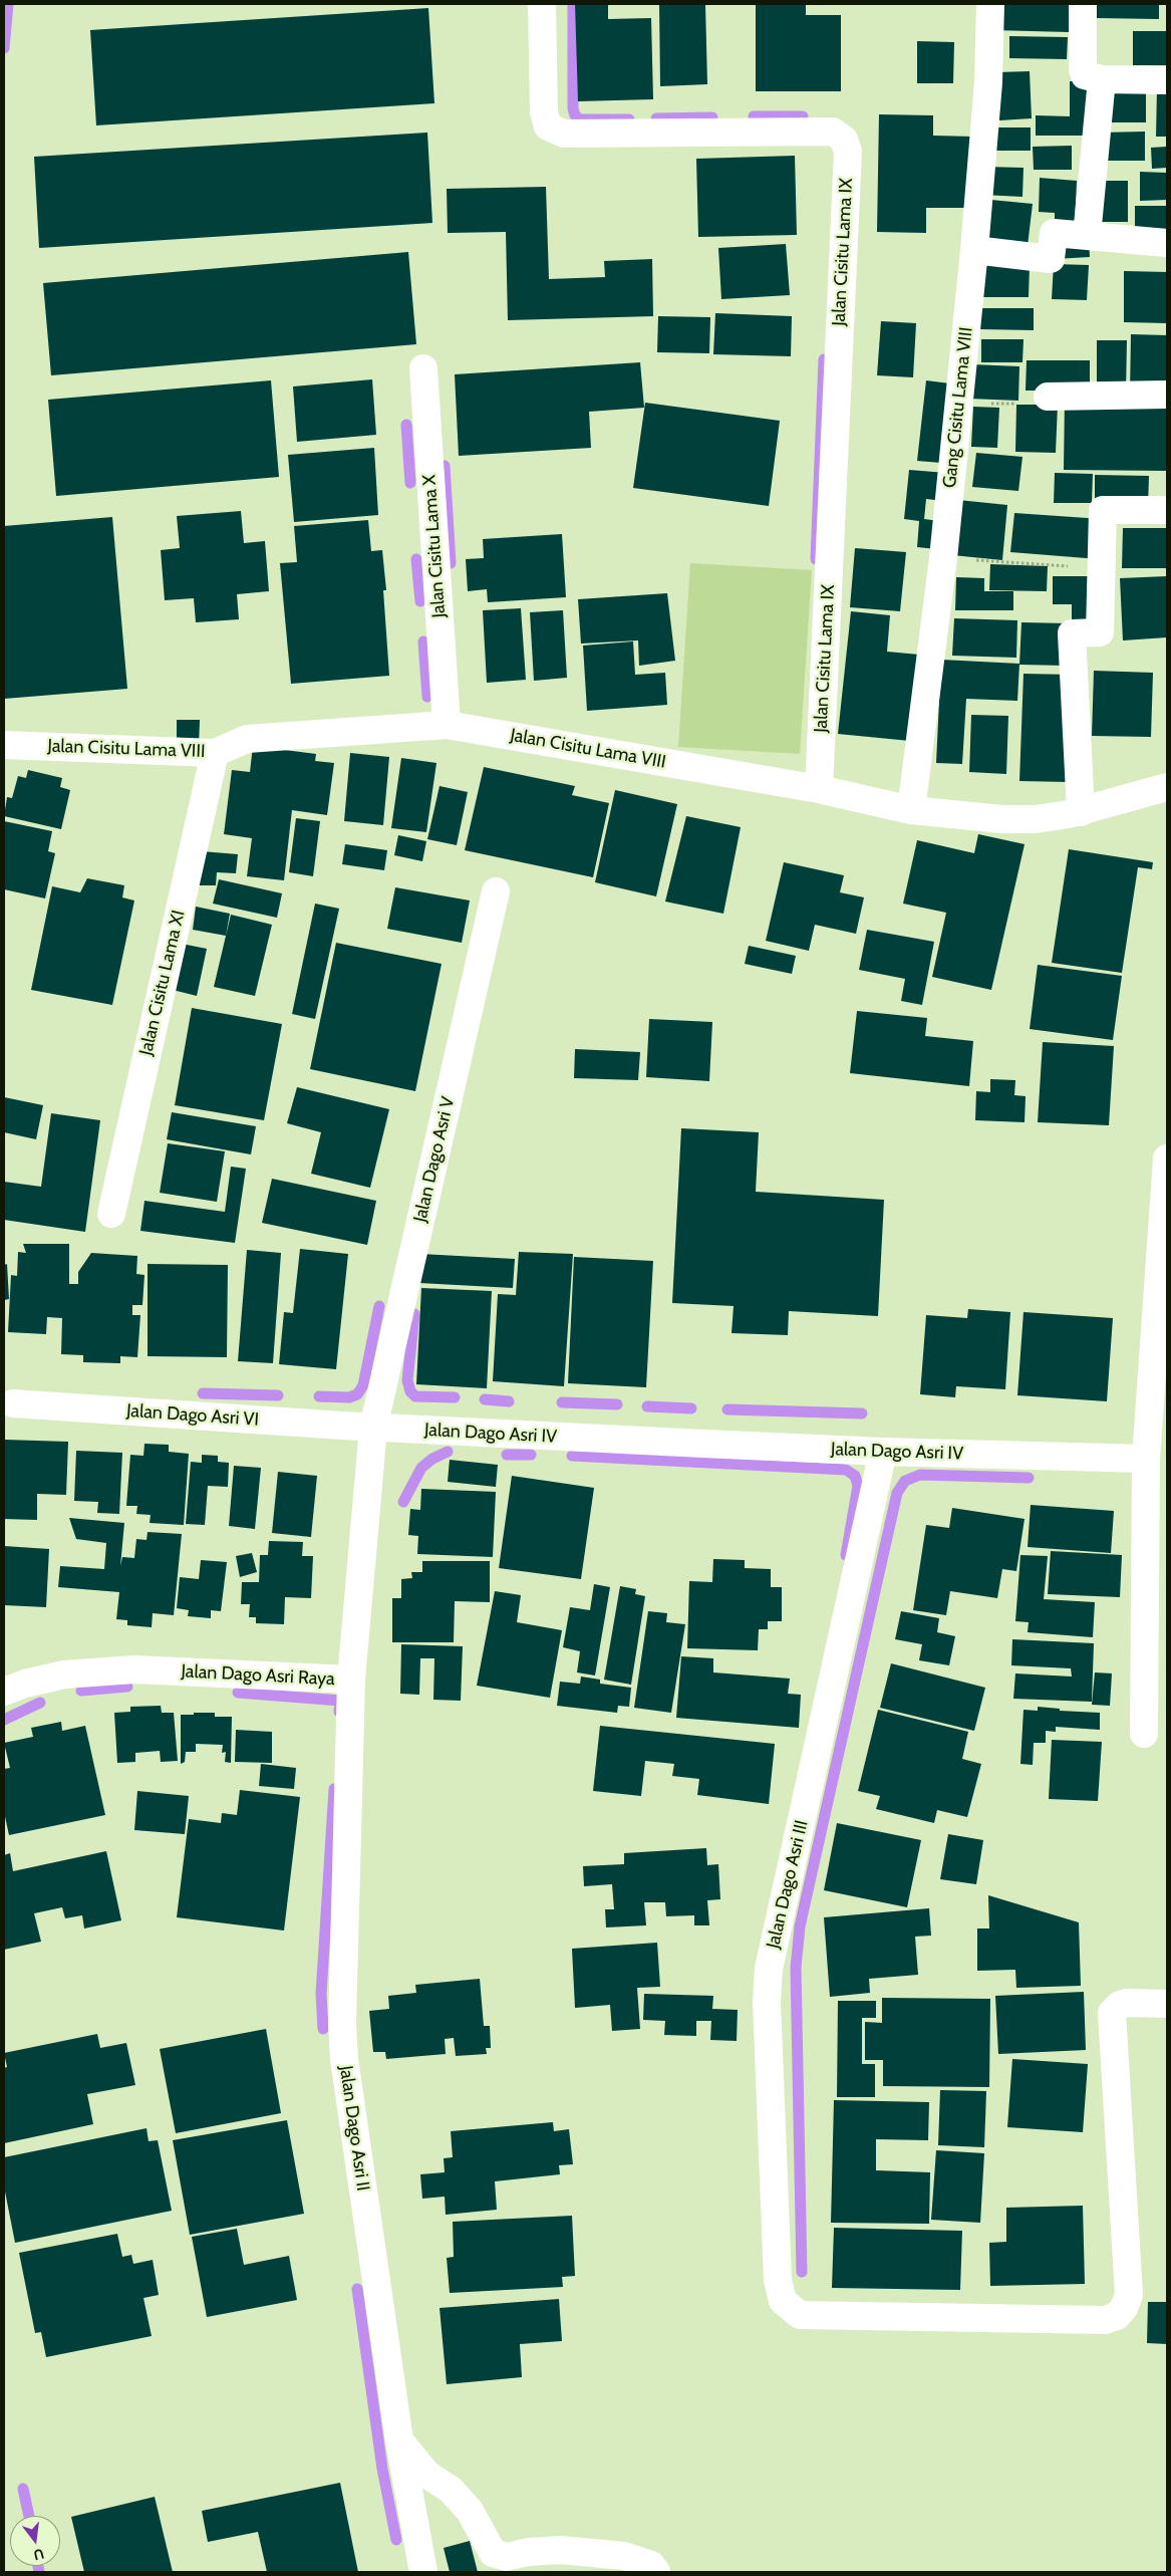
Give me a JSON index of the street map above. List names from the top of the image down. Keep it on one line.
{"streets":{"street":["Jalan Cisitu Lama IX","Gang Cisitu Lama VIII","Jalan Cisitu Lama X","Jalan Cisitu Lama VIII","Jalan Cisitu Lama XI","Jalan Dago Asri V","Jalan Dago Asri VI","Jalan Dago Asri IV","Jalan Dago Asri Raya","Jalan Dago Asri III","Jalan Dago Asri II"]},"crossings":[["Jalan Cisitu Lama IX","Jalan Cisitu Lama VIII"],["Gang Cisitu Lama VIII","Jalan Cisitu Lama VIII"],["Jalan Cisitu Lama X","Jalan Cisitu Lama VIII"],["Jalan Cisitu Lama VIII","Jalan Cisitu Lama XI"],["Jalan Dago Asri V","Jalan Dago Asri VI"],["Jalan Dago Asri V","Jalan Dago Asri IV"],["Jalan Dago Asri V","Jalan Dago Asri Raya"],["Jalan Dago Asri VI","Jalan Dago Asri IV"],["Jalan Dago Asri VI","Jalan Dago Asri Raya"],["Jalan Dago Asri IV","Jalan Dago Asri Raya"],["Jalan Dago Asri IV","Jalan Dago Asri III"],["Jalan Dago Asri Raya","Jalan Dago Asri II"]],"north":"bottom"}
